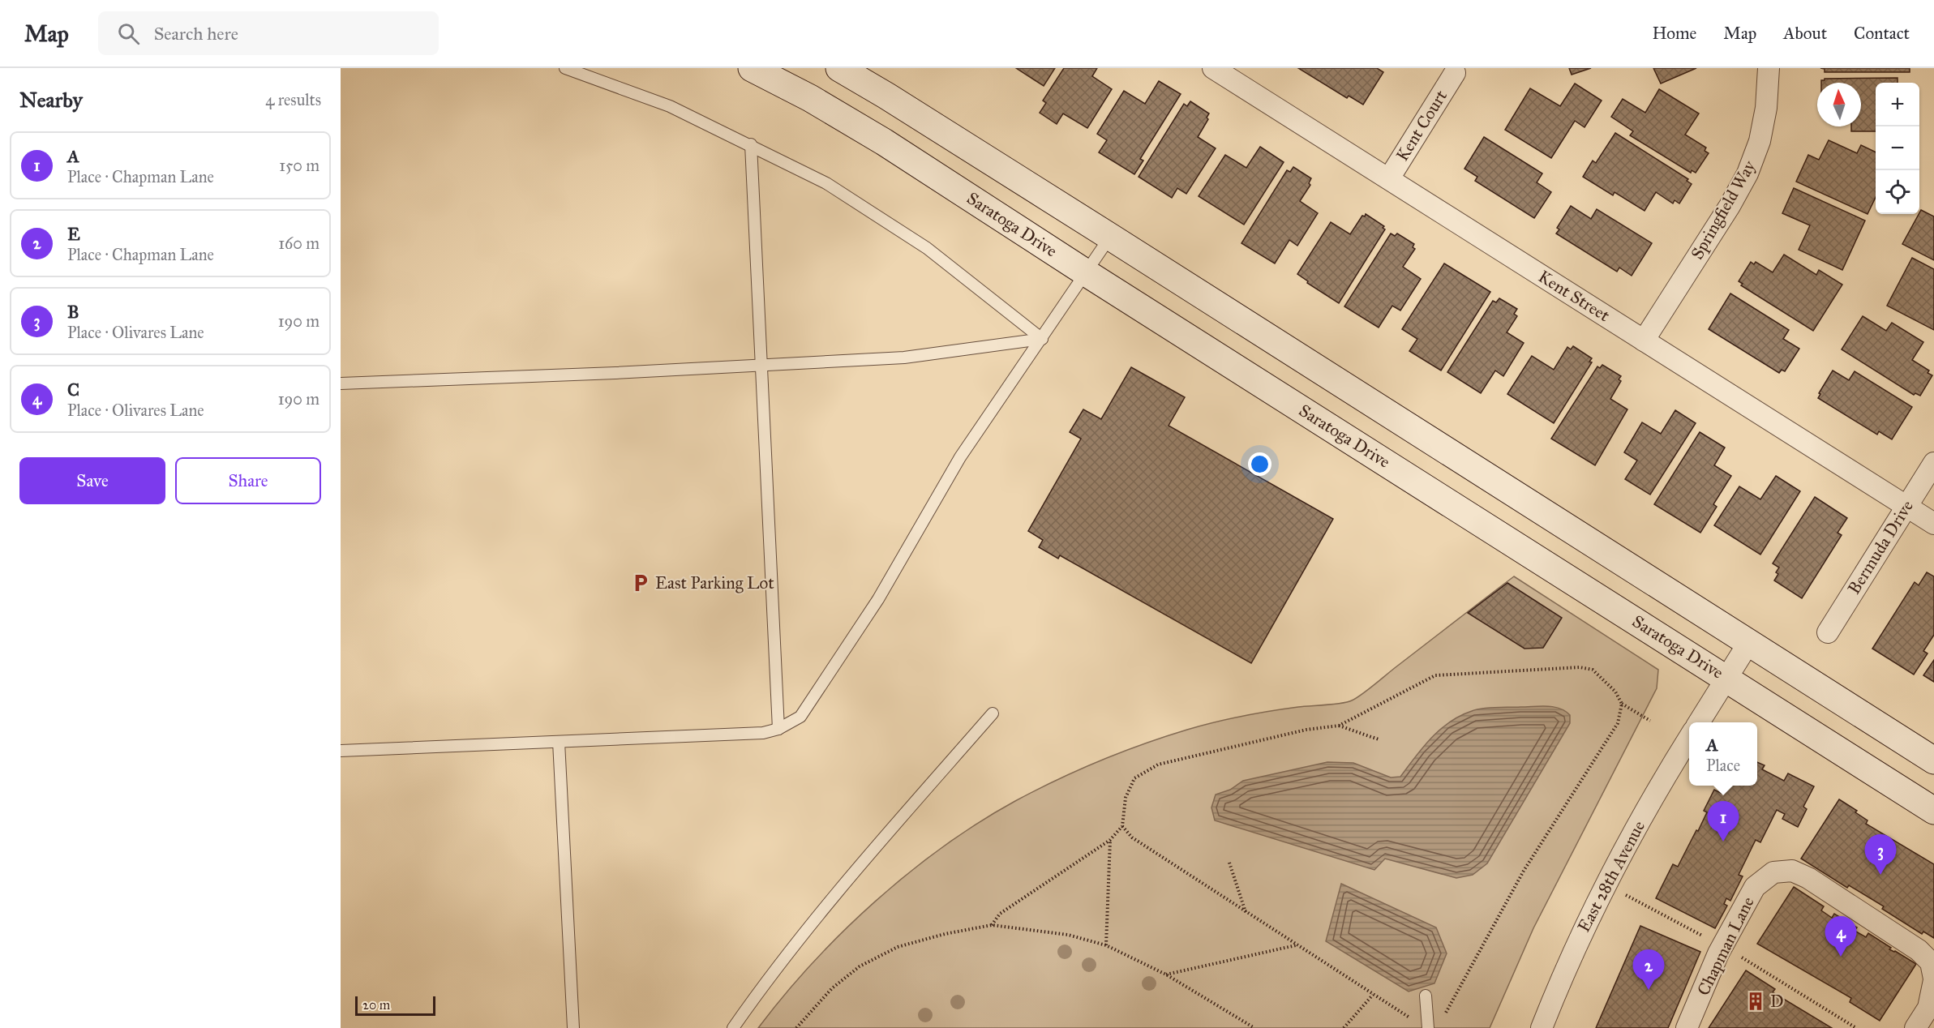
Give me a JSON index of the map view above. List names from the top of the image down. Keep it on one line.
{"streets":{"main road":["Saratoga Drive"],"street":["Kent Court","Springfield Way","Kent Street","Bermuda Drive","East 28th Avenue","Chapman Lane"]},"crossings":[["Kent Court","Kent Street"],["Springfield Way","Kent Street"],["Kent Street","Bermuda Drive"]],"places":{"parking":["East Parking Lot"],"building":["D"]},"scale_bar":"20 m","north":"top","page":{"header":"Map","search":"Search here","nav":["Home","Map","About","Contact"],"heading":["Nearby","4 results"],"map_buttons":["+","−"],"list":[{"mark":"1","name":"A","note":"Place · Chapman Lane","value":"150 m"},{"mark":"2","name":"E","note":"Place · Chapman Lane","value":"160 m"},{"mark":"3","name":"B","note":"Place · Olivares Lane","value":"190 m"},{"mark":"4","name":"C","note":"Place · Olivares Lane","value":"190 m"}],"buttons":["Save","Share"],"popup":["A","Place"],"pins":["1","3","4","2"],"scale":"20 m"}}
